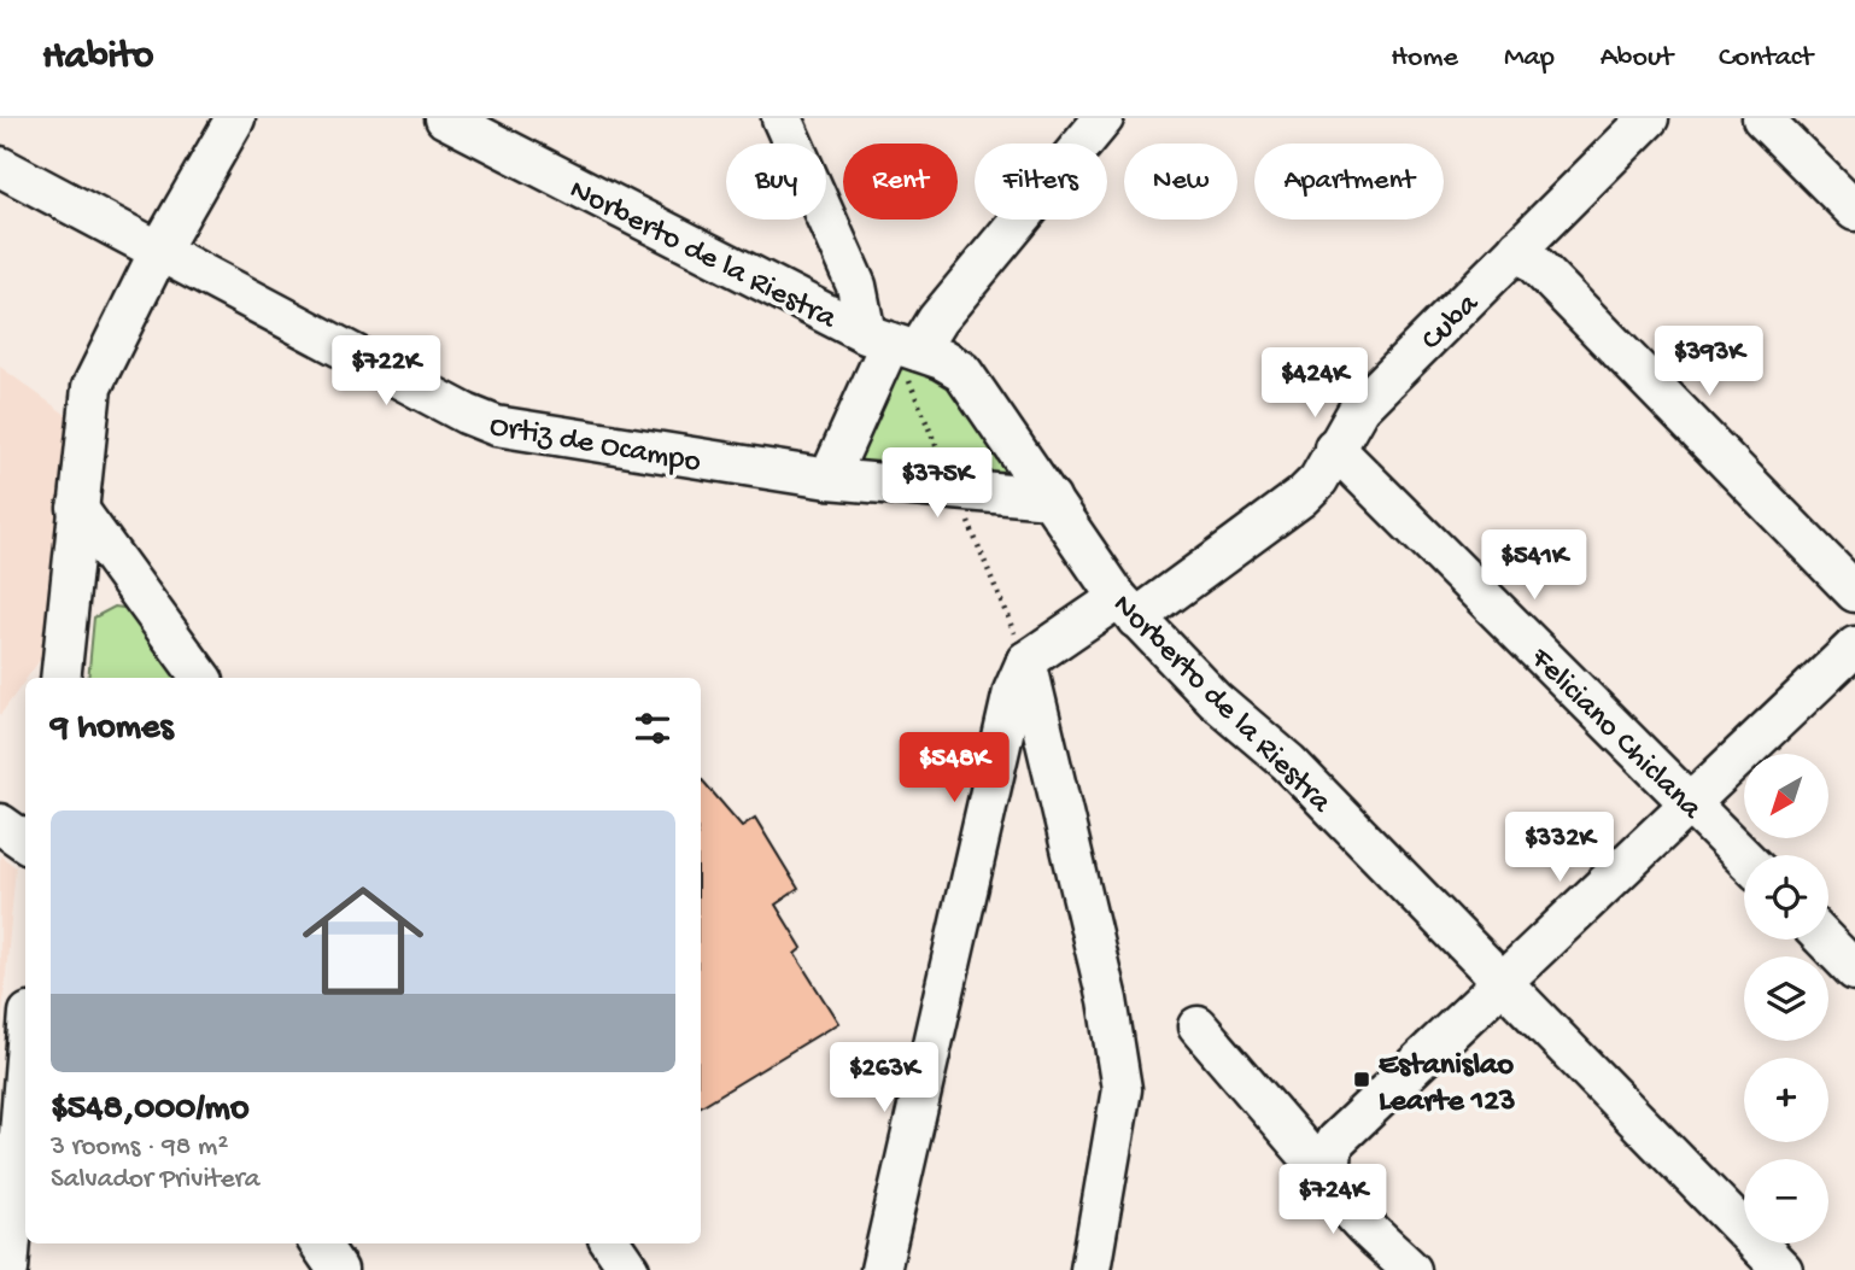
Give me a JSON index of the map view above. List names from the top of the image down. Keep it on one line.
{"streets":{"street":["Norberto de la Riestra","Cuba","Ortiz de Ocampo","Feliciano Chiclana"]},"crossings":[["Norberto de la Riestra","Cuba"],["Norberto de la Riestra","Ortiz de Ocampo"],["Cuba","Feliciano Chiclana"]],"places":{"transit":["Estanislao Learte 123"]},"north":"bottom left","page":{"header":"Habito","nav":["Home","Map","About","Contact"],"chip":["Buy","Rent","Filters","New","Apartment"],"price":["$393K","$722K","$424K","$375K","$541K","$548K","$332K","$263K","$724K"],"heading":"9 homes","map_buttons":["+","−"],"list":[{"name":"$548,000/mo","note":"3 rooms · 98 m² · Salvador Privitera"}]}}
